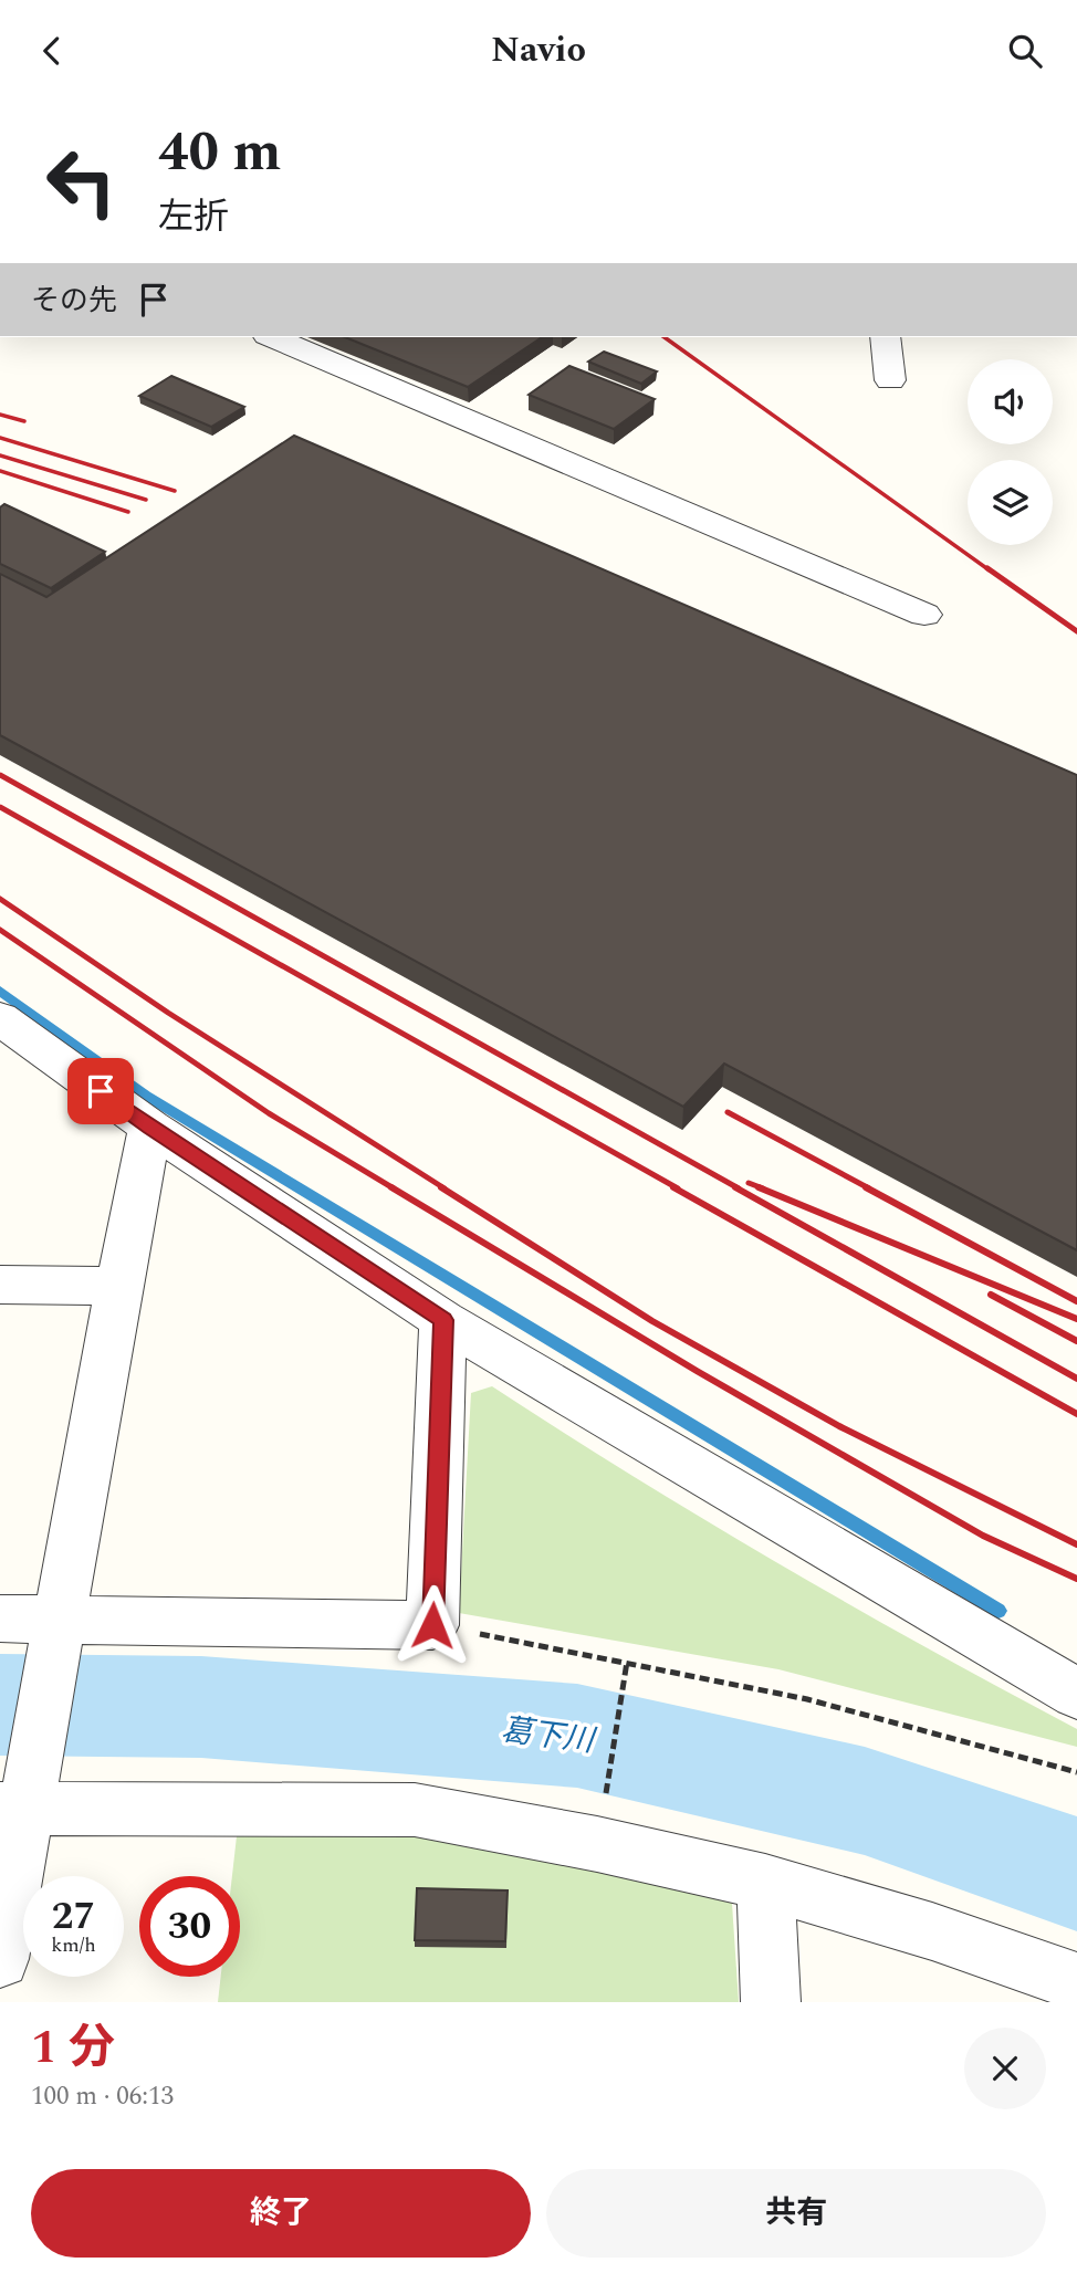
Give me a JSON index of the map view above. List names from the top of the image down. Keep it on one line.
{"water":["葛下川"],"page":{"header":"Navio","turn":["40 m","左折"],"then":"その先","speed":"27 km/h","limit":"30","heading":["1 分","100 m · 06:13"],"buttons":["終了","共有"]}}
